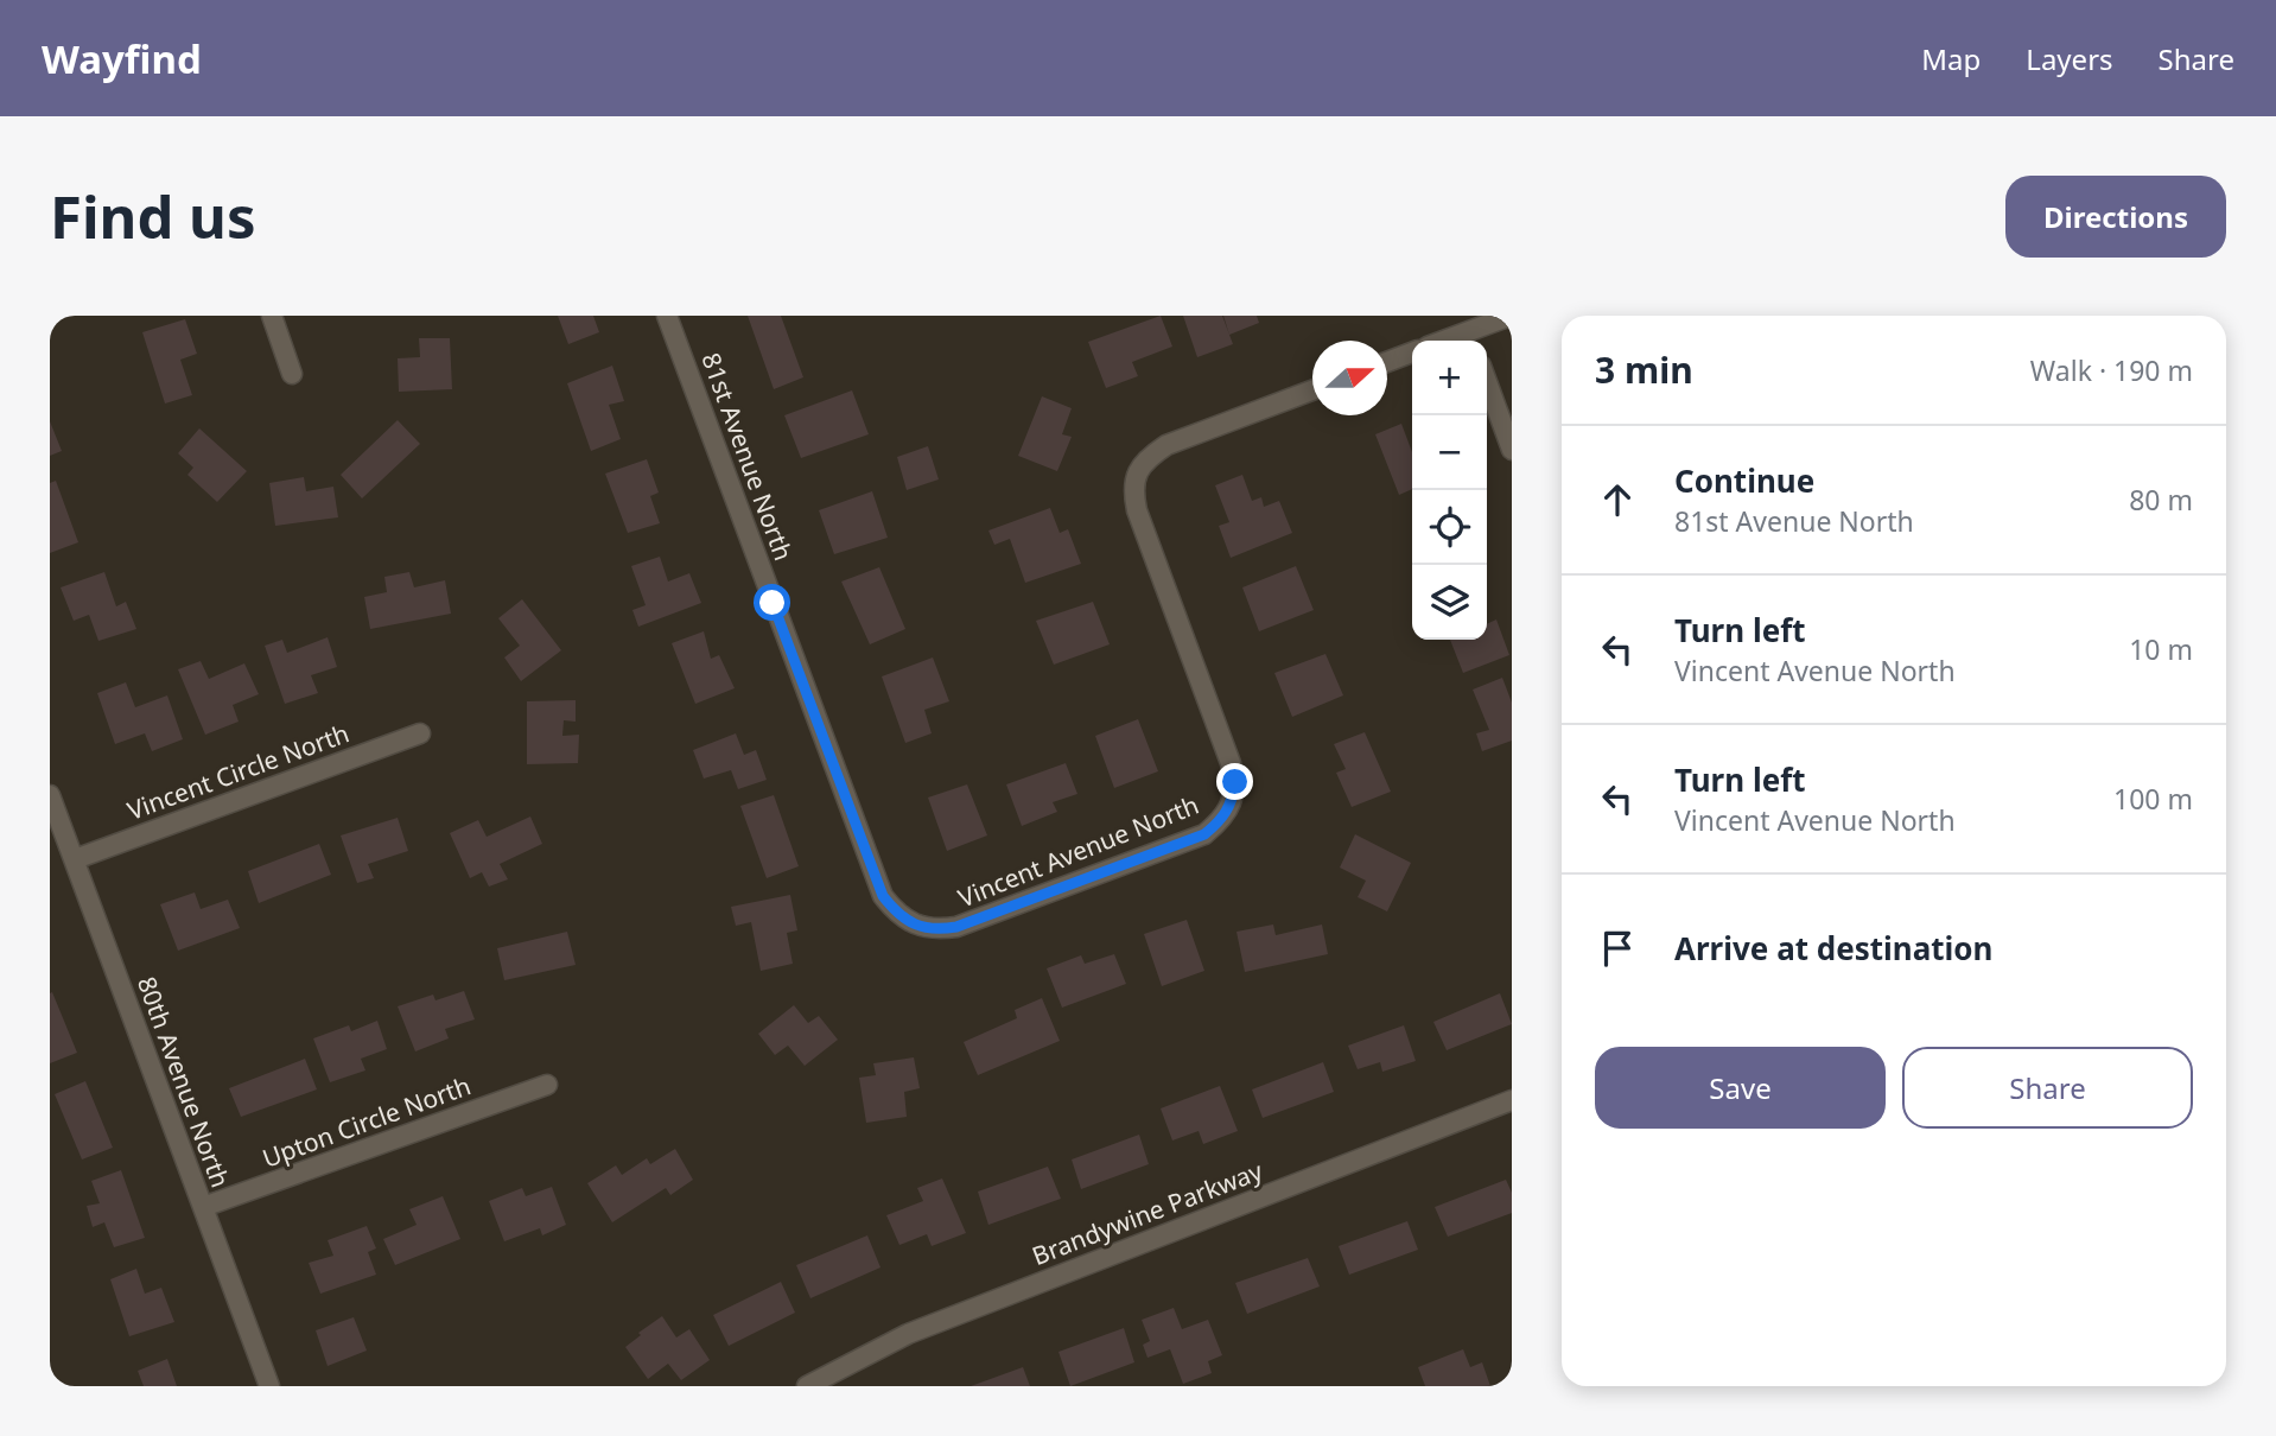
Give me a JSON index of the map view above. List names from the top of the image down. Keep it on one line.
{"streets":{"street":["81st Avenue North","Vincent Circle North","Vincent Avenue North","80th Avenue North","Upton Circle North","Brandywine Parkway"]},"crossings":[["81st Avenue North","Vincent Avenue North"],["Vincent Circle North","80th Avenue North"],["80th Avenue North","Upton Circle North"]],"north":"right","page":{"header":"Wayfind","nav":["Map","Layers","Share"],"buttons":["Directions",["Save","Share"]],"title":"Find us","heading":["3 min","Walk · 190 m"],"map_buttons":["+","−"],"list":[["Continue","81st Avenue North","80 m"],["Turn left","Vincent Avenue North","10 m"],["Turn left","Vincent Avenue North","100 m"],"Arrive at destination"]}}
